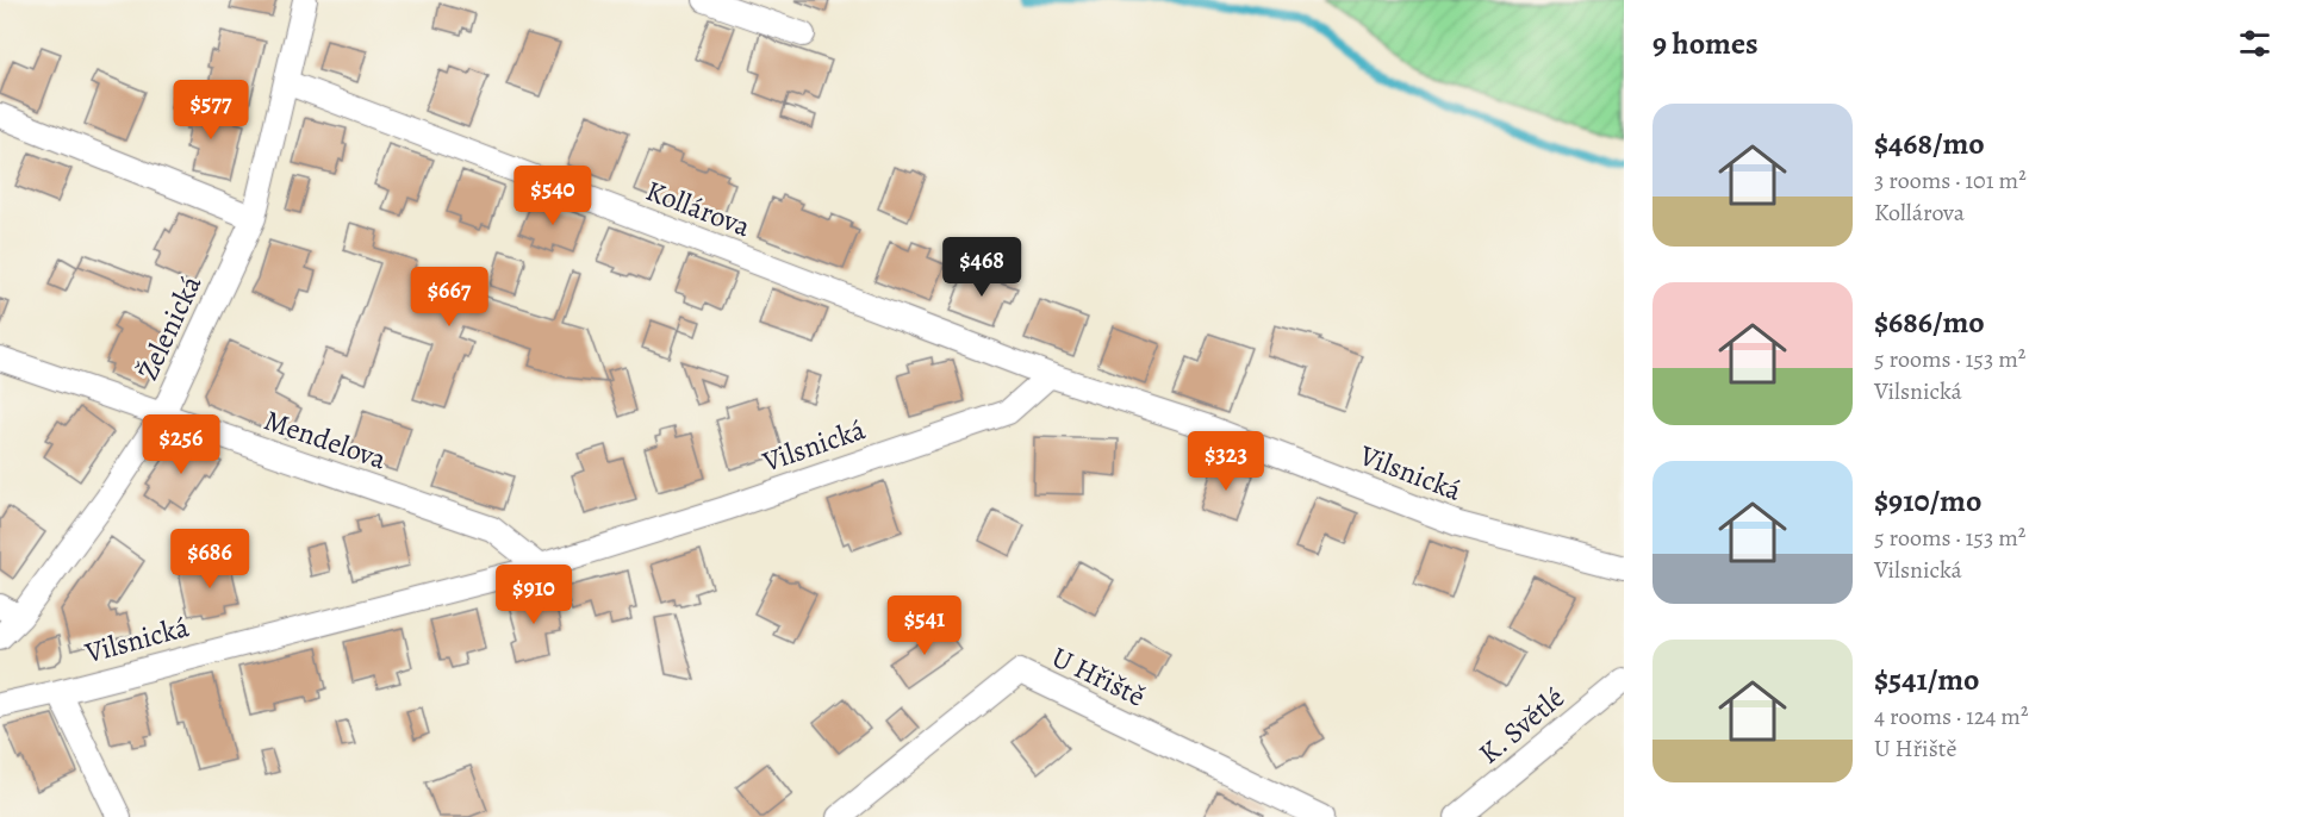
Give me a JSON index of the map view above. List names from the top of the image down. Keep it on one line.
{"streets":{"street":["Kollárova","Želenická","Mendelova","Vilsnická","U Hřiště","K. Světlé"]},"crossings":[["Kollárova","Želenická"],["Kollárova","Vilsnická"],["Želenická","Mendelova"],["Mendelova","Vilsnická"]],"page":{"heading":"9 homes","price":["$577","$540","$468","$667","$256","$323","$686","$910","$541"],"list":[{"name":"$468/mo","note":"3 rooms · 101 m² · Kollárova"},{"name":"$686/mo","note":"5 rooms · 153 m² · Vilsnická"},{"name":"$910/mo","note":"5 rooms · 153 m² · Vilsnická"},{"name":"$541/mo","note":"4 rooms · 124 m² · U Hřiště"}]}}
